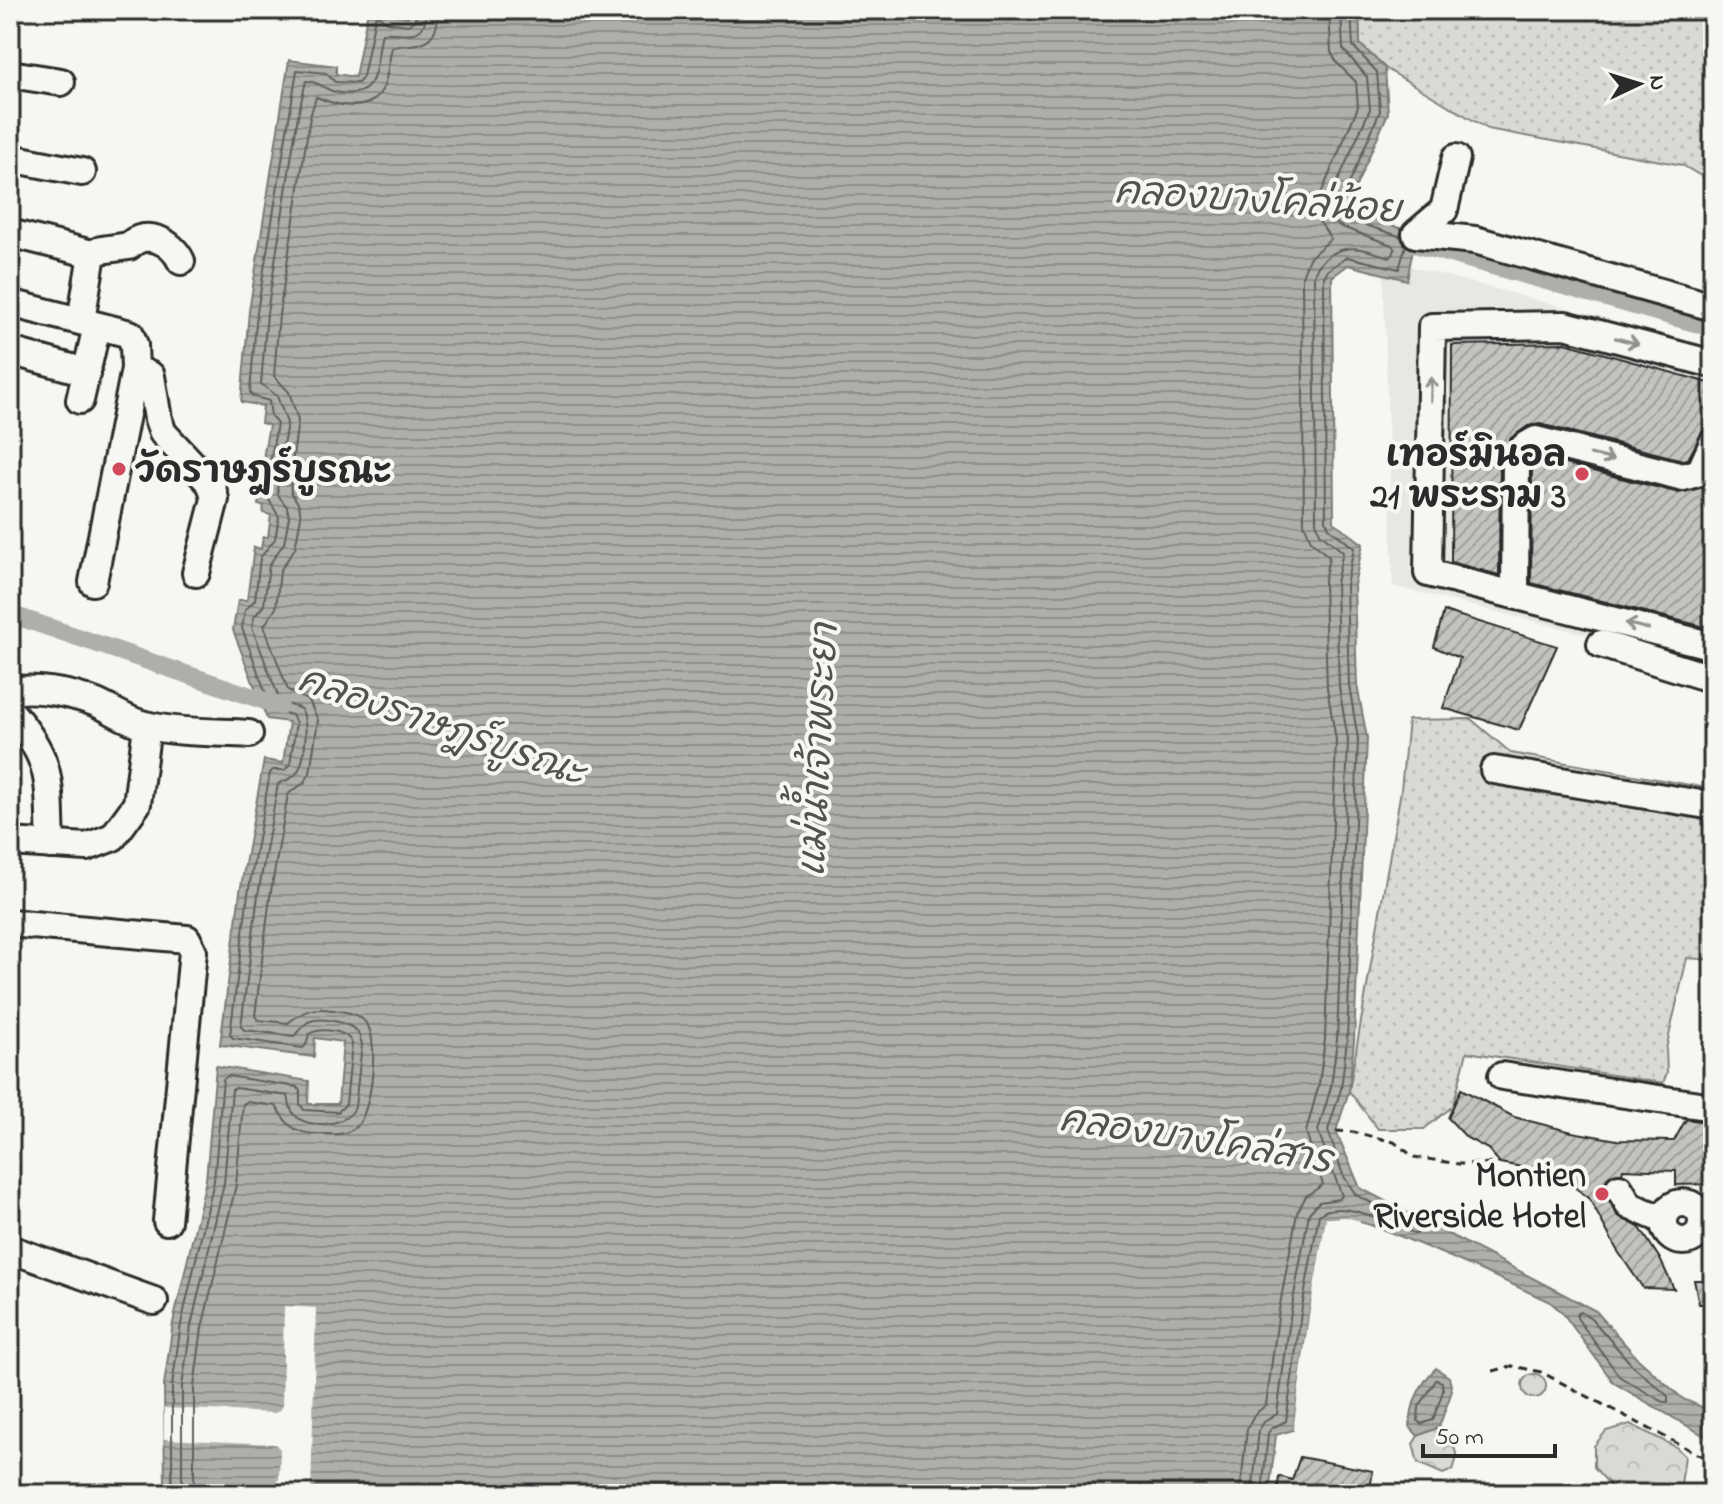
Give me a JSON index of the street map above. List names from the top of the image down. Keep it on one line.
{"water":["คลองบางโคล่น้อย","คลองราษฎร์บูรณะ","แม่น้ำเจ้าพระยา","คลองบางโคล่สาร"],"places":["วัดราษฎร์บูรณะ","เทอร์มินอล 21 พระราม 3","Montien Riverside Hotel"],"scale_bar":"50 m","north":"right"}
